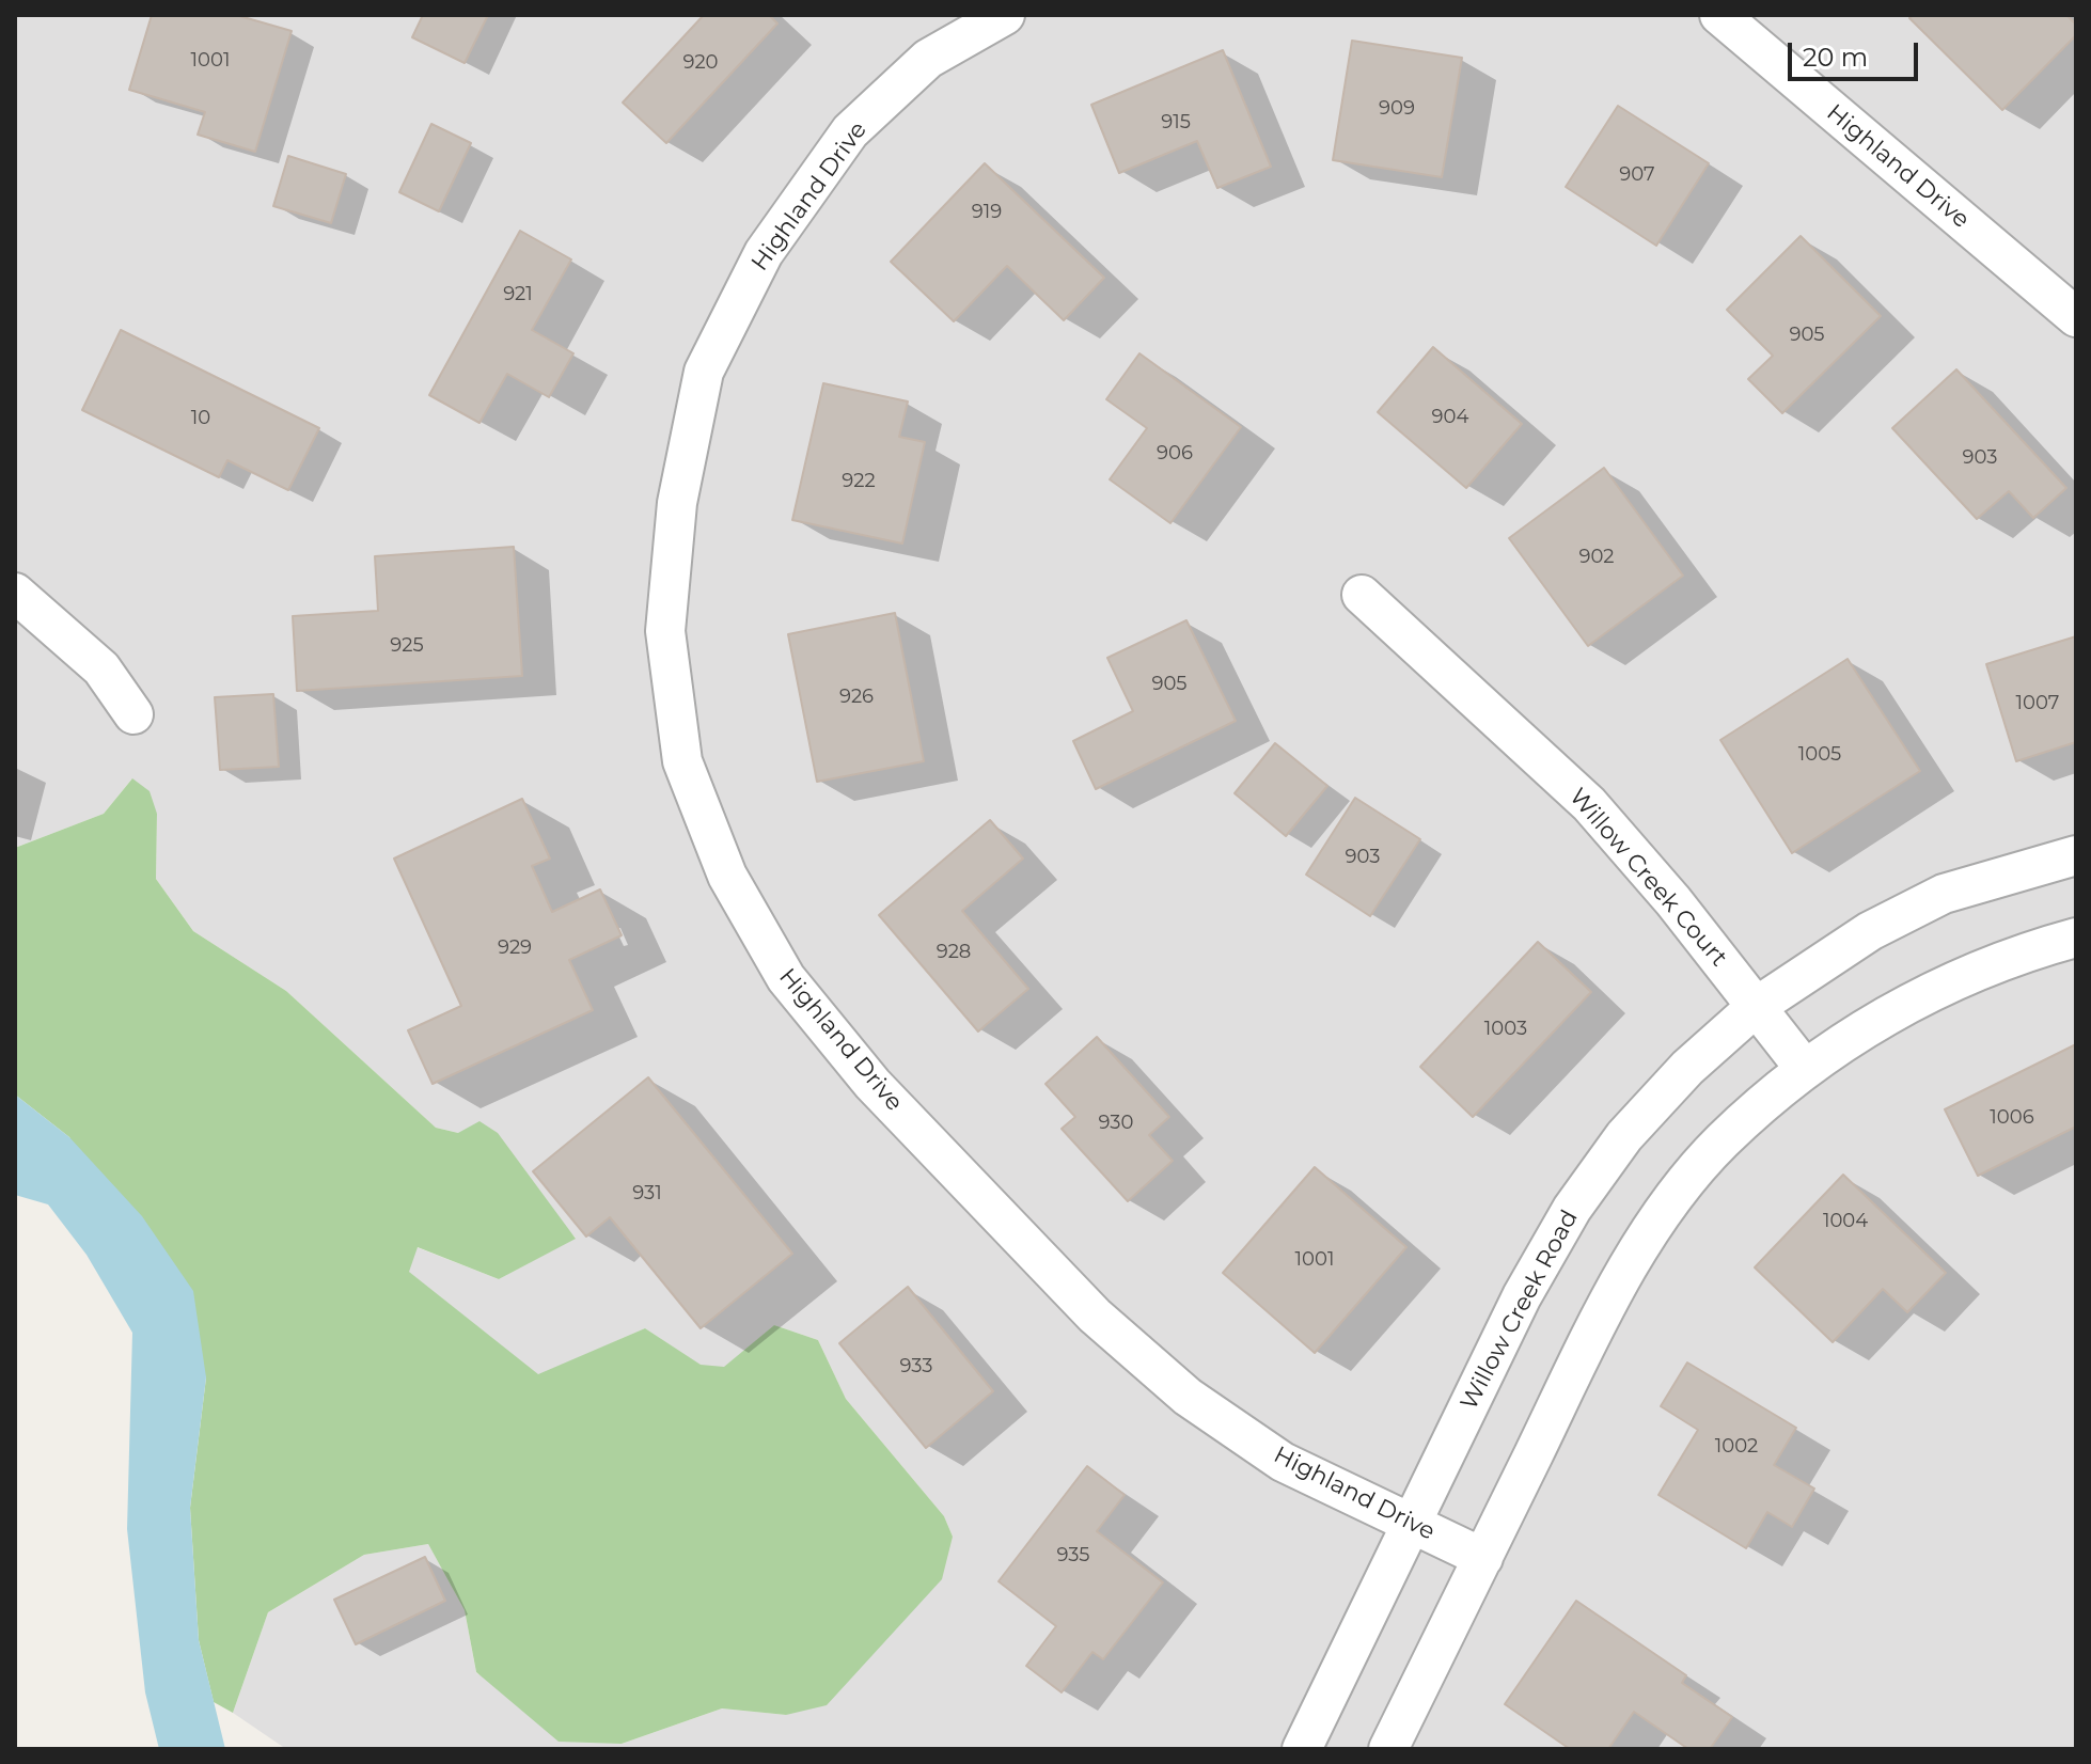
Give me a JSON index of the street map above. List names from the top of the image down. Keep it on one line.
{"streets":{"street":["Highland Drive","Willow Creek Court","Willow Creek Road"]},"crossings":[["Highland Drive","Willow Creek Road"],["Willow Creek Court","Willow Creek Road"]],"house_numbers":["1001","920","909","915","907","919","921","905","904","10","906","903","922","902","925","905","926","1007","1005","903","929","928","1003","1006","930","931","1004","1001","933","1002","935"],"scale_bar":"20 m"}
